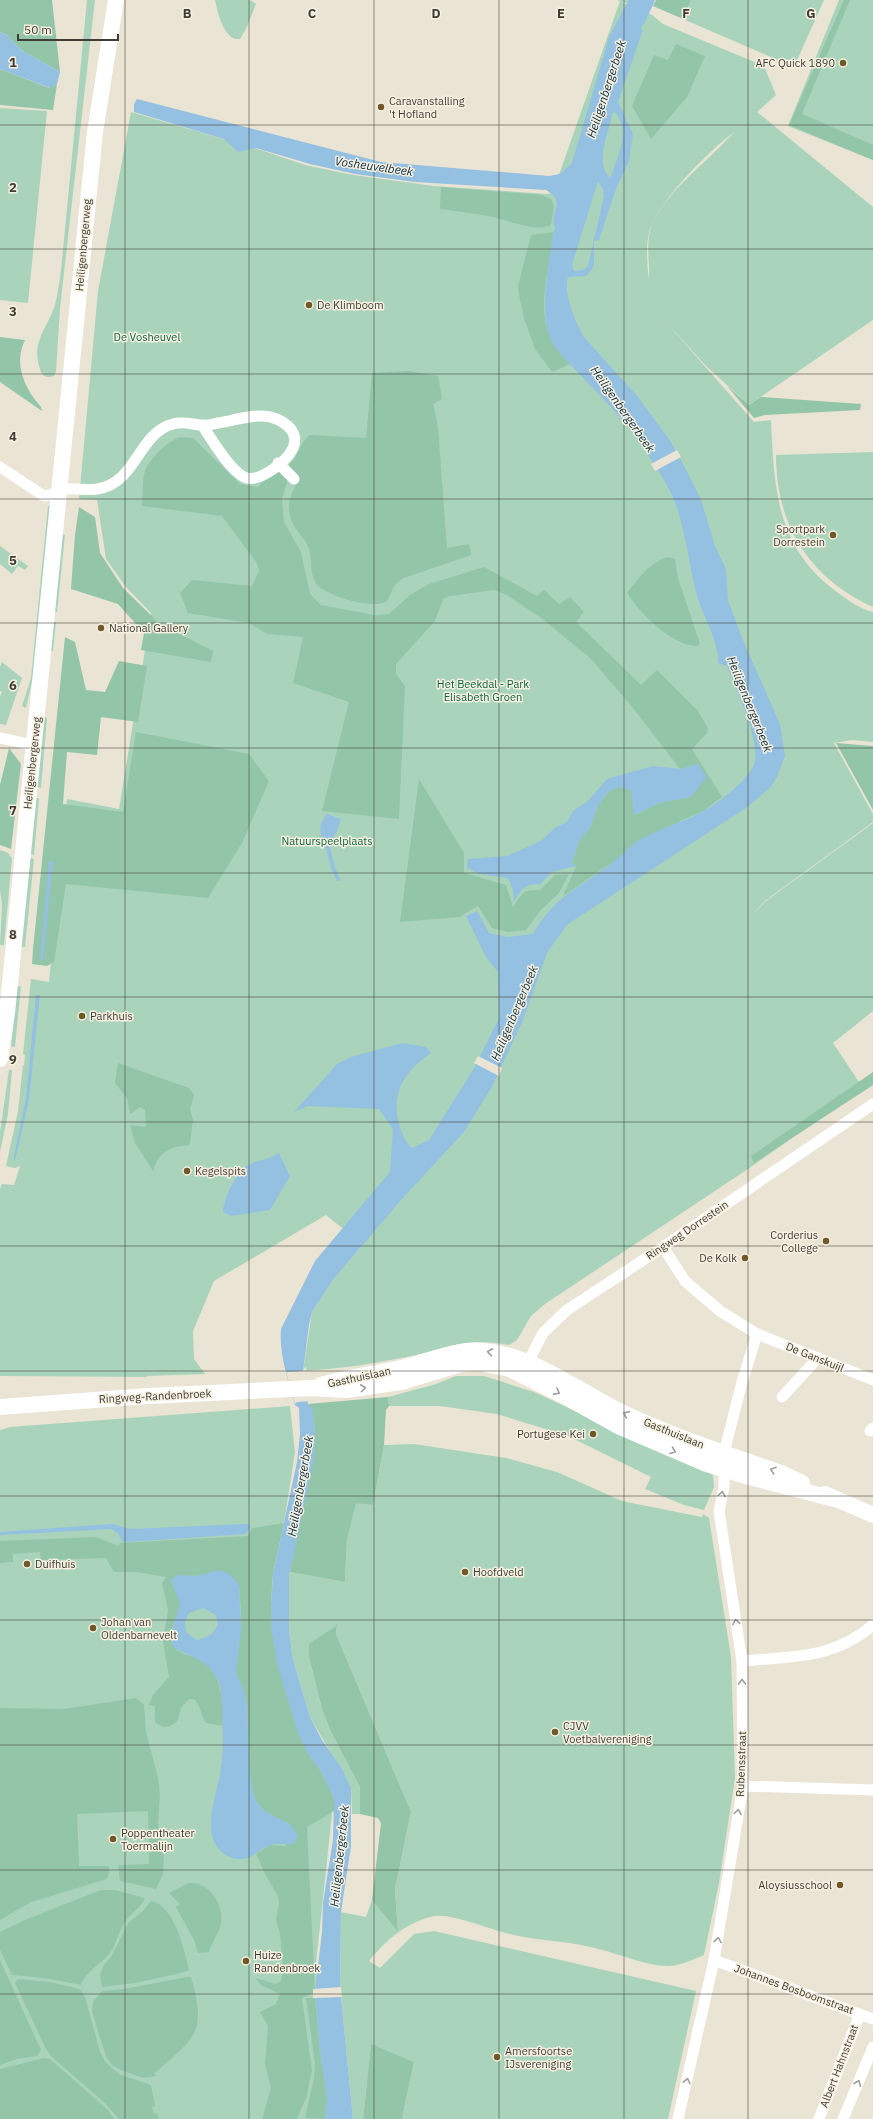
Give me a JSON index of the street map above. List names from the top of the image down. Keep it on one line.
{"streets":{"main road":["Heiligenbergerweg","Gasthuislaan","Ringweg-Randenbroek"],"street":["Ringweg Dorrestein","De Ganskuijl","Rubensstraat","Johannes Bosboomstraat","Albert Hahnstraat"]},"crossings":[["Ringweg Dorrestein","De Ganskuijl"],["Ringweg Dorrestein","Gasthuislaan"],["De Ganskuijl","Rubensstraat"],["Gasthuislaan","Ringweg-Randenbroek"],["Gasthuislaan","Rubensstraat"],["Rubensstraat","Johannes Bosboomstraat"],["Johannes Bosboomstraat","Albert Hahnstraat"]],"one_way":["Rubensstraat"],"water":["Heiligenbergerbeek","Vosheuvelbeek"],"parks":["De Vosheuvel","Het Beekdal - Park Elisabeth Groen","Natuurspeelplaats"],"places":["AFC Quick 1890","Caravanstalling 't Hofland","De Klimboom","Sportpark Dorrestein","National Gallery","Parkhuis","Kegelspits","Corderius College","De Kolk","Portugese Kei","Duifhuis","Hoofdveld","Johan van Oldenbarnevelt","CJVV Voetbalvereniging","Poppentheater Toermalijn","Aloysiusschool","Huize Randenbroek","Amersfoortse IJsvereniging"],"scale_bar":"50 m","grid":{"columns":["B","C","D","E","F","G"],"rows":["1","2","3","4","5","6","7","8","9"]}}
